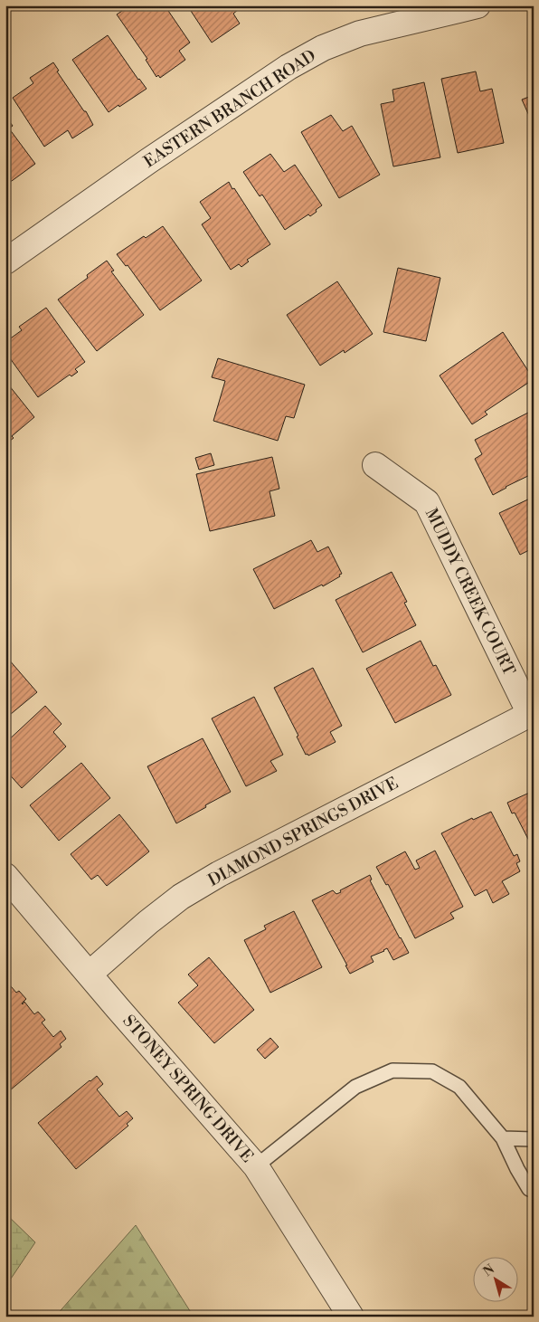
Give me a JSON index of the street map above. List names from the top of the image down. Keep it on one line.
{"streets":{"street":["EASTERN BRANCH ROAD","MUDDY CREEK COURT","DIAMOND SPRINGS DRIVE","STONEY SPRING DRIVE"]},"crossings":[["MUDDY CREEK COURT","DIAMOND SPRINGS DRIVE"],["DIAMOND SPRINGS DRIVE","STONEY SPRING DRIVE"]],"north":"top left"}
